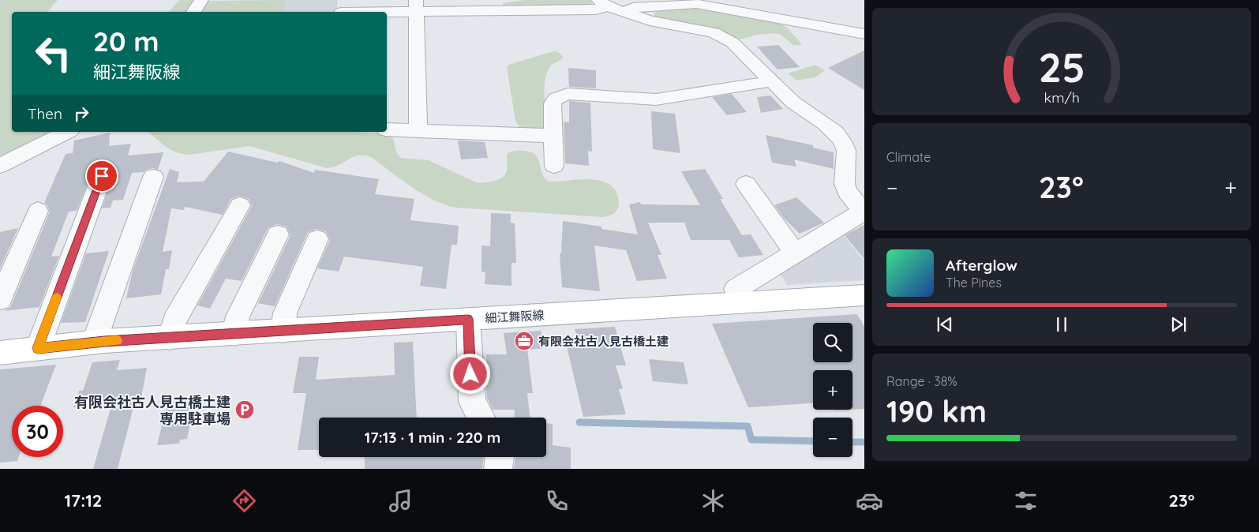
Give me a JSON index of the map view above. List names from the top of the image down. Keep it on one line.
{"streets":{"main road":["細江舞阪線"]},"places":{"office":["有限会社古人見古橋土建"],"parking":["有限会社古人見古橋土建 専用駐車場"]},"page":{"turn":["20 m","細江舞阪線"],"then":"Then","tile":["Climate",["Range · 38%","190 km"]],"heat":["−","23°","+"],"song":["Afterglow","The Pines"],"map_buttons":["+","−"],"limit":"30","trip":"17:13 · 1 min · 220 m","tabs":["17:12","23°"],"gauge":["25","km/h"]}}
